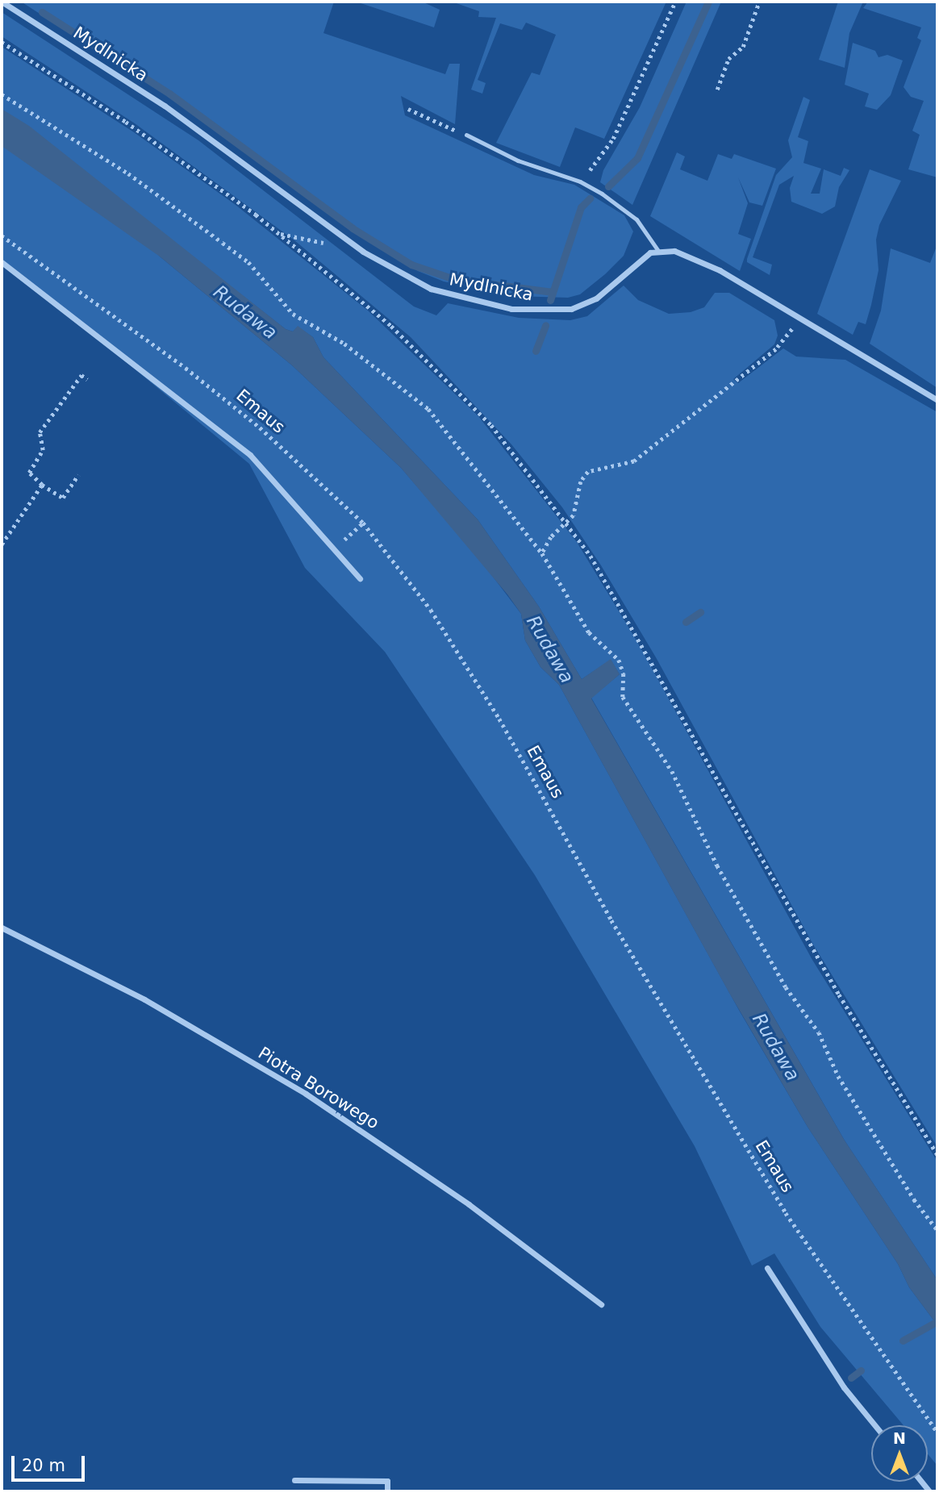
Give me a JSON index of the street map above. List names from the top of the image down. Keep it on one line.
{"streets":{"street":["Mydlnicka","Piotra Borowego"],"path":["Emaus"]},"water":["Rudawa"],"scale_bar":"20 m","north":"top"}
